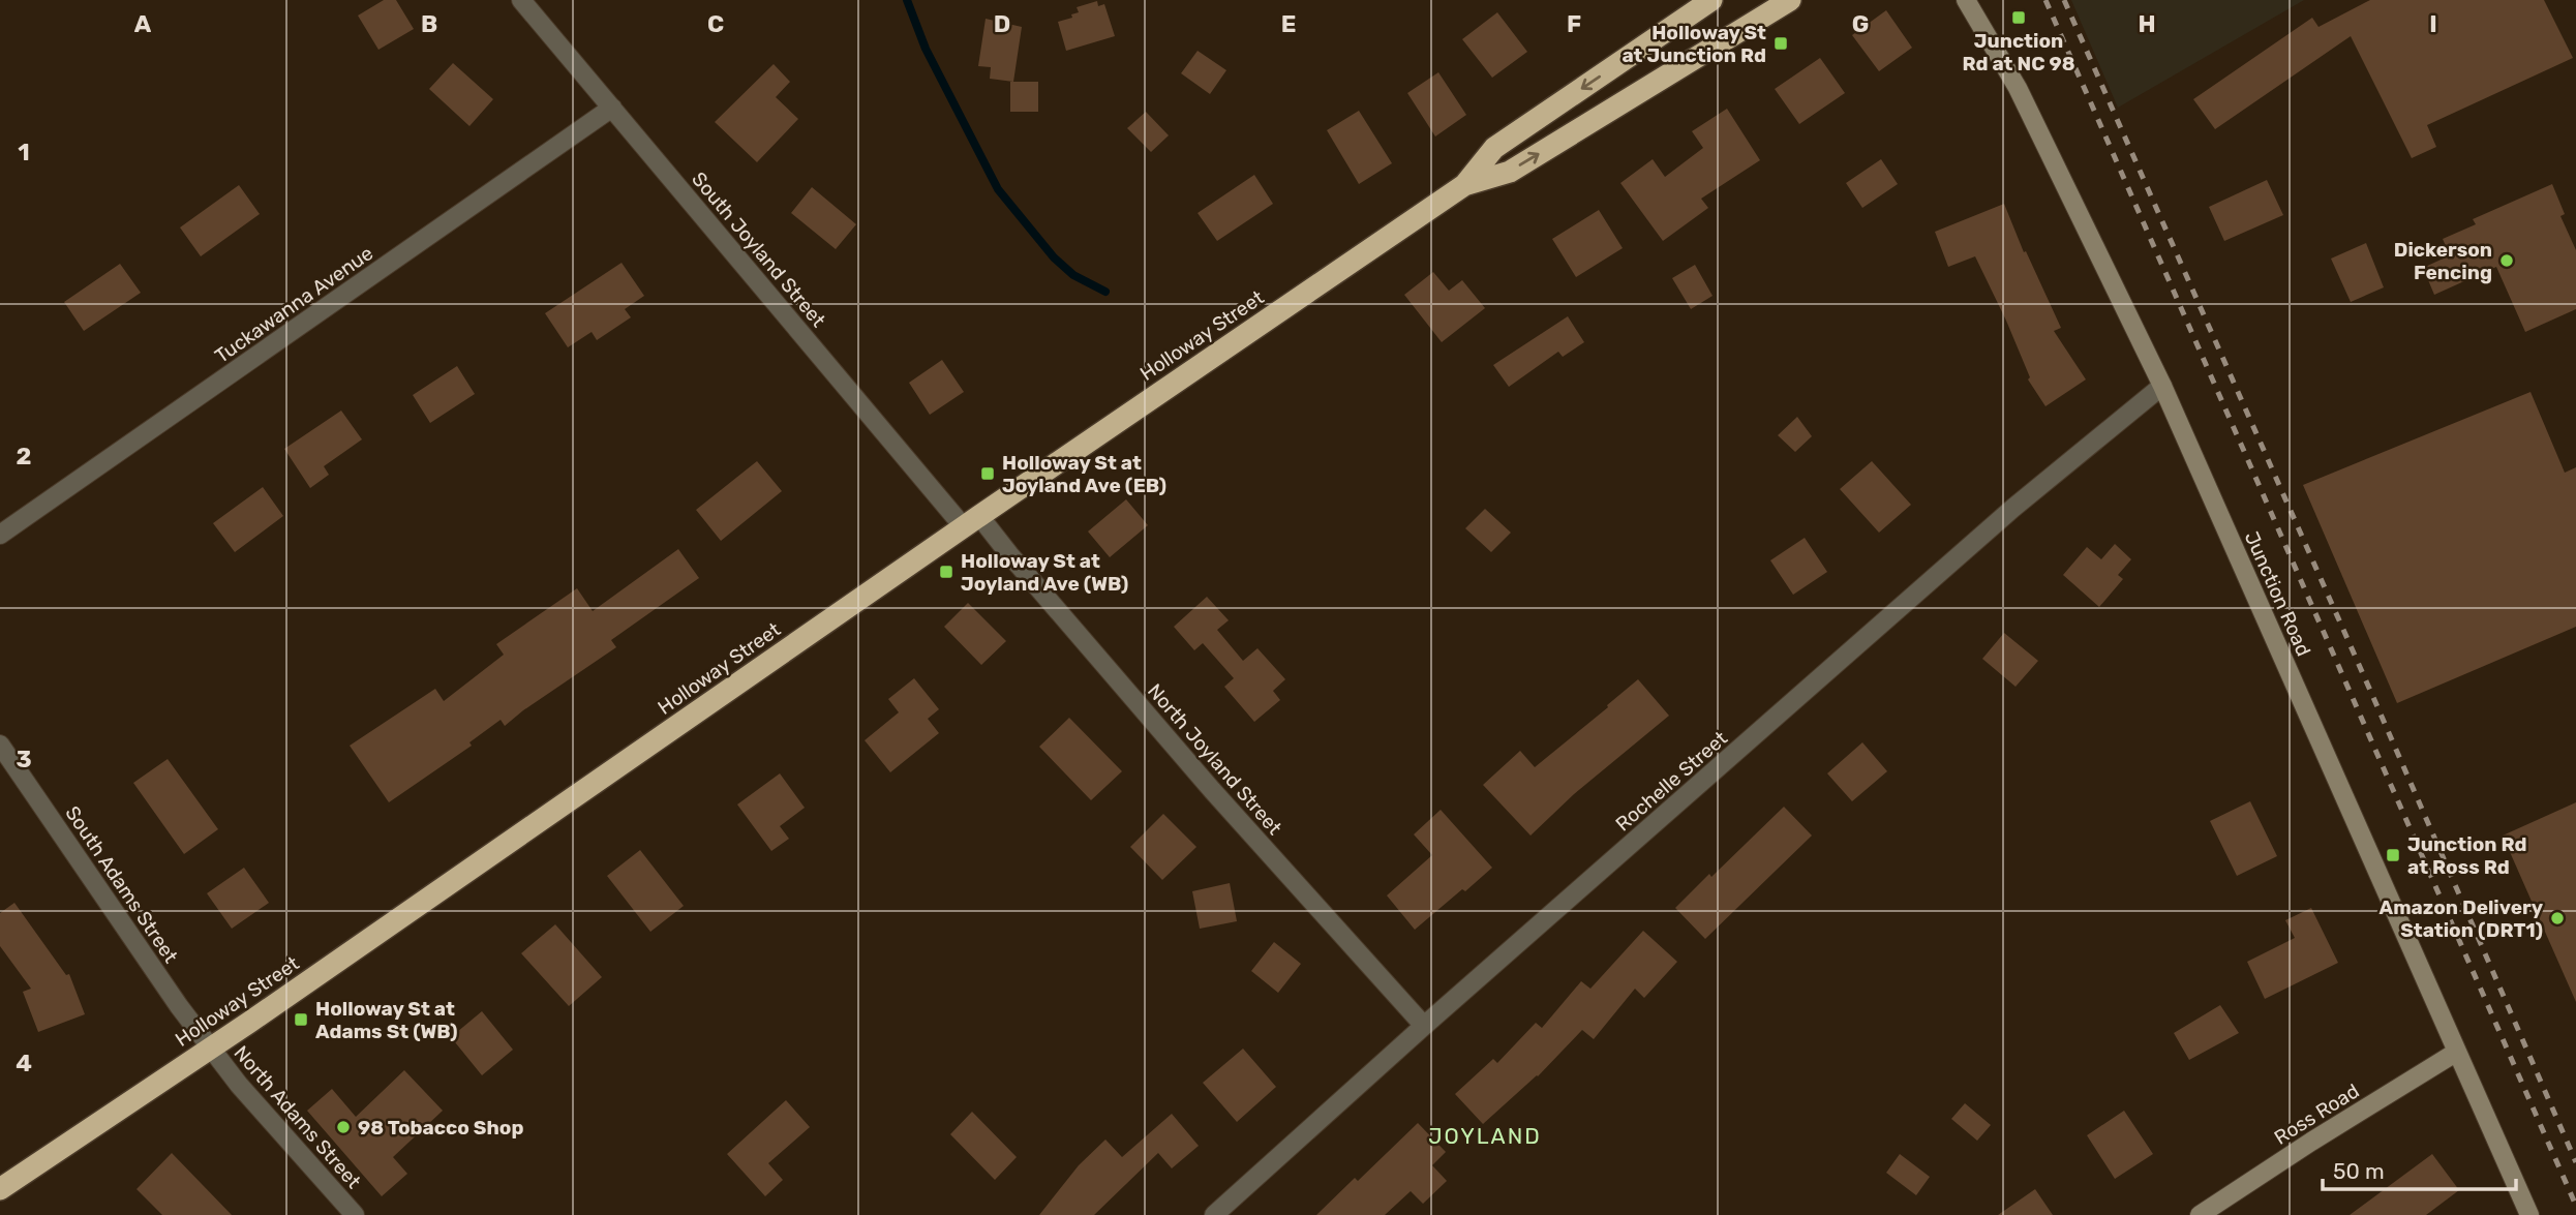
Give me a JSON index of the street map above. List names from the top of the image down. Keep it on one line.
{"streets":{"highway":["Holloway Street"],"street":["South Joyland Street","Tuckawanna Avenue","Junction Road","North Joyland Street","Rochelle Street","South Adams Street","Ross Road","North Adams Street"]},"crossings":[["South Joyland Street","Tuckawanna Avenue"],["South Joyland Street","Holloway Street"],["South Joyland Street","North Joyland Street"],["Holloway Street","North Joyland Street"],["Holloway Street","South Adams Street"],["Holloway Street","North Adams Street"],["Junction Road","Rochelle Street"],["Junction Road","Ross Road"],["North Joyland Street","Rochelle Street"],["South Adams Street","North Adams Street"]],"districts":["JOYLAND"],"places":{"transit":["Junction Rd at NC 98","Holloway St at Junction Rd","Holloway St at Joyland Ave (EB)","Holloway St at Joyland Ave (WB)","Junction Rd at Ross Rd","Holloway St at Adams St (WB)"],"other":["Dickerson Fencing","Amazon Delivery Station (DRT1)","98 Tobacco Shop"]},"scale_bar":"50 m","grid":{"columns":["A","B","C","D","E","F","G","H","I"],"rows":["1","2","3","4"]}}
